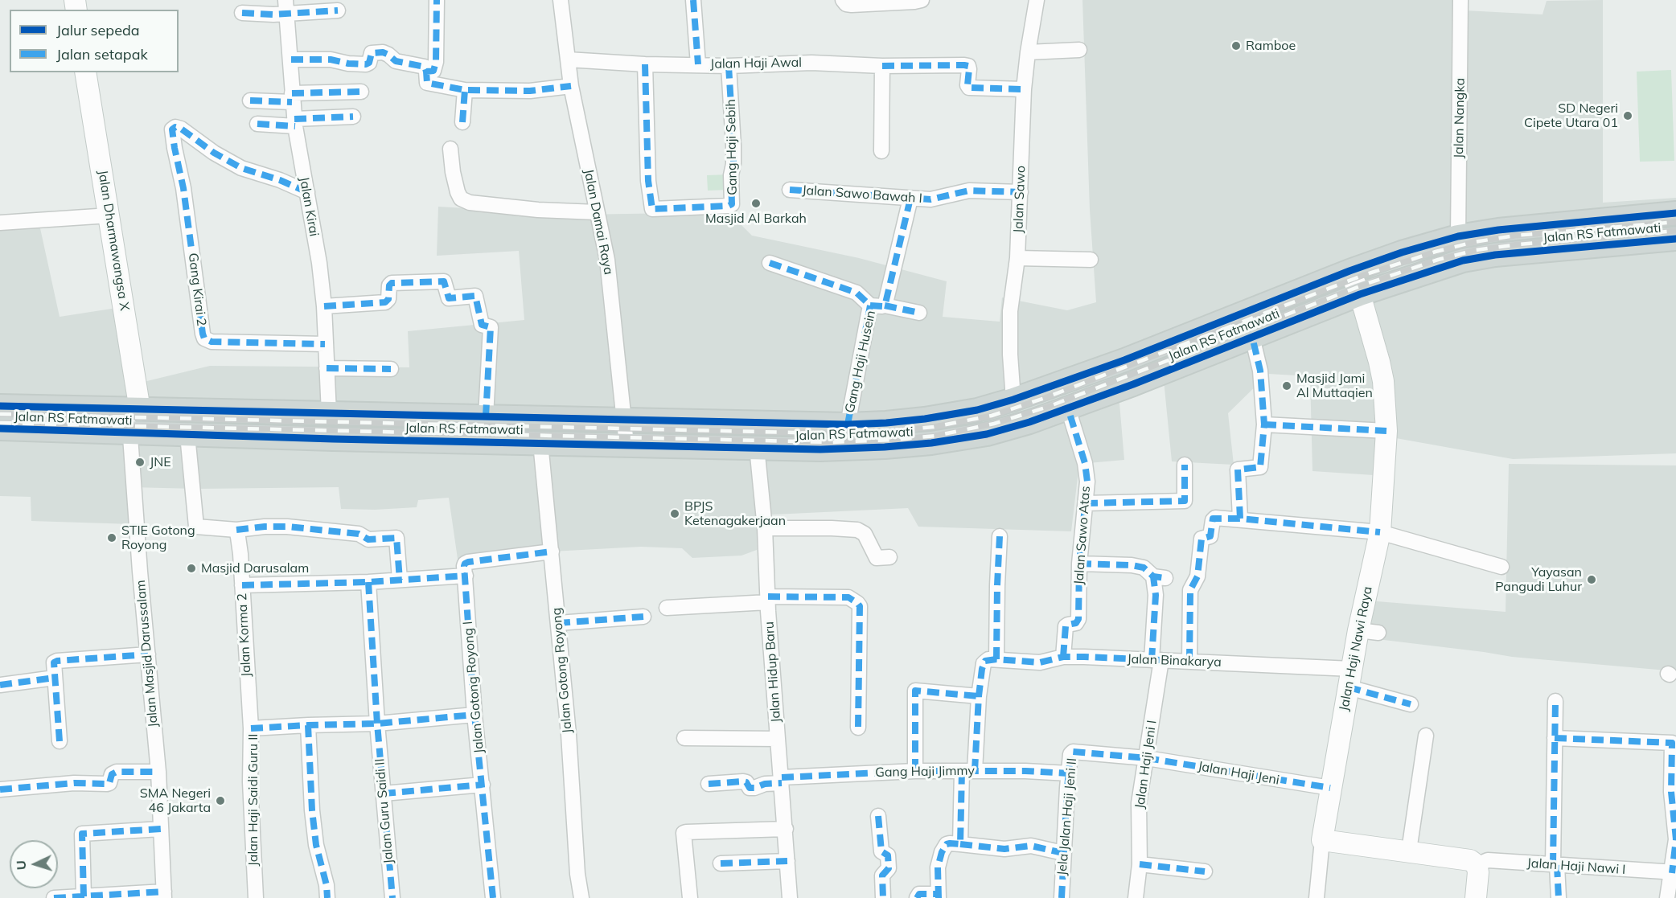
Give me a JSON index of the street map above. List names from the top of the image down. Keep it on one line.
{"streets":{"main road":["Jalan RS Fatmawati"],"street":["Jalan Haji Awal","Jalan Nangka","Gang Haji Sebih","Jalan Sawo Bawah I","Jalan Sawo","Jalan Kirai","Jalan Damai Raya","Jalan Dharmawangsa X","Gang Kirai 2","Gang Haji Husein","Jalan Sawo Atas","Jalan Korma 2","Jalan Haji Nawi Raya","Jalan Masjid Darussalam","Jalan Binakarya","Jalan Gotong Royong","Jalan Hidup Baru","Jalan Gotong Royong I","Jalan Haji Jeni I","Gang Haji Jimmy","Jalan Haji Jeni","Jalan Haji Saidi Guru II","Jalan Guru Saidi II","Jela Jalan Haji Jeni II","Jalan Haji Nawi I"]},"crossings":[["Jalan Haji Awal","Gang Haji Sebih"],["Jalan Haji Awal","Jalan Sawo"],["Jalan Haji Awal","Jalan Damai Raya"],["Jalan Nangka","Jalan RS Fatmawati"],["Jalan Sawo Bawah I","Jalan Sawo"],["Jalan Sawo Bawah I","Gang Haji Husein"],["Jalan Sawo","Jalan RS Fatmawati"],["Jalan Kirai","Jalan RS Fatmawati"],["Jalan Kirai","Gang Kirai 2"],["Jalan Damai Raya","Jalan RS Fatmawati"],["Jalan RS Fatmawati","Jalan Dharmawangsa X"],["Jalan RS Fatmawati","Gang Haji Husein"],["Jalan RS Fatmawati","Jalan Sawo Atas"],["Jalan RS Fatmawati","Jalan Haji Nawi Raya"],["Jalan RS Fatmawati","Jalan Masjid Darussalam"],["Jalan RS Fatmawati","Jalan Gotong Royong"],["Jalan RS Fatmawati","Jalan Hidup Baru"],["Jalan Dharmawangsa X","Jalan Masjid Darussalam"],["Jalan Sawo Atas","Jalan Binakarya"],["Jalan Sawo Atas","Jalan Haji Jeni I"],["Jalan Korma 2","Jalan Haji Saidi Guru II"],["Jalan Haji Nawi Raya","Jalan Binakarya"],["Jalan Haji Nawi Raya","Jalan Haji Jeni"],["Jalan Binakarya","Jalan Haji Jeni I"],["Jalan Hidup Baru","Gang Haji Jimmy"],["Jalan Haji Jeni I","Jalan Haji Jeni"],["Jalan Haji Jeni I","Jela Jalan Haji Jeni II"],["Gang Haji Jimmy","Jela Jalan Haji Jeni II"],["Jalan Haji Jeni","Jela Jalan Haji Jeni II"],["Jalan Haji Saidi Guru II","Jalan Guru Saidi II"]],"places":["Ramboe","SD Negeri Cipete Utara 01","Masjid Al Barkah","Masjid Jami Al Muttaqien","JNE","BPJS Ketenagakerjaan","STIE Gotong Royong","Masjid Darusalam","Yayasan Pangudi Luhur","SMA Negeri 46 Jakarta"],"legend":["Jalur sepeda","Jalan setapak"],"north":"left"}
